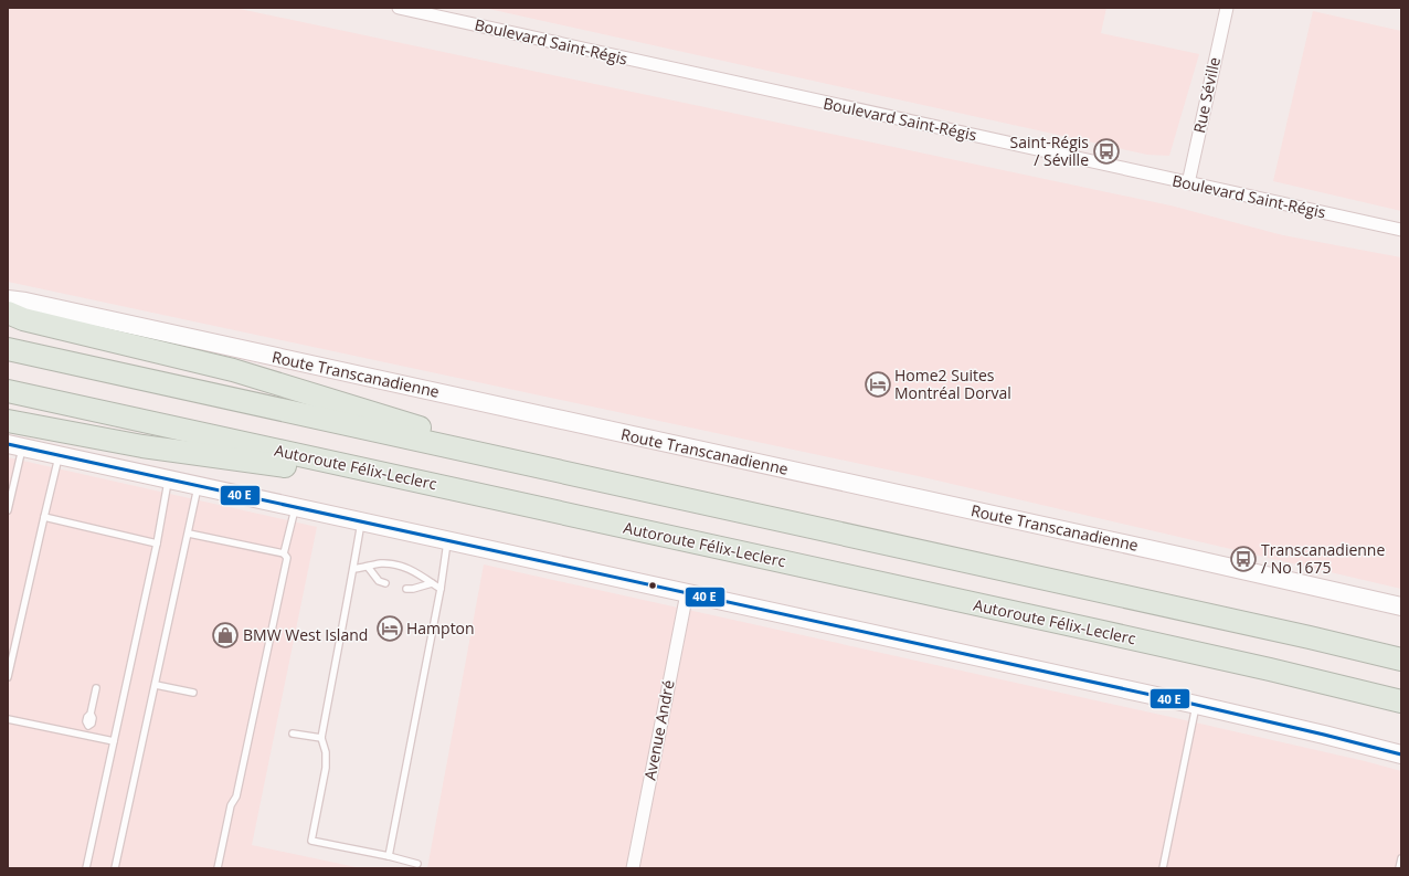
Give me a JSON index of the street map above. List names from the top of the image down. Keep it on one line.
{"streets":{"highway":["Autoroute Félix-Leclerc"],"main road":["Route Transcanadienne"],"street":["Boulevard Saint-Régis","Rue Séville","Avenue André"]},"crossings":[["Boulevard Saint-Régis","Rue Séville"]],"places":{"bus stop":["Saint-Régis / Séville","Transcanadienne / No 1675"],"hotel":["Home2 Suites Montréal Dorval","Hampton"],"shop":["BMW West Island"]}}
